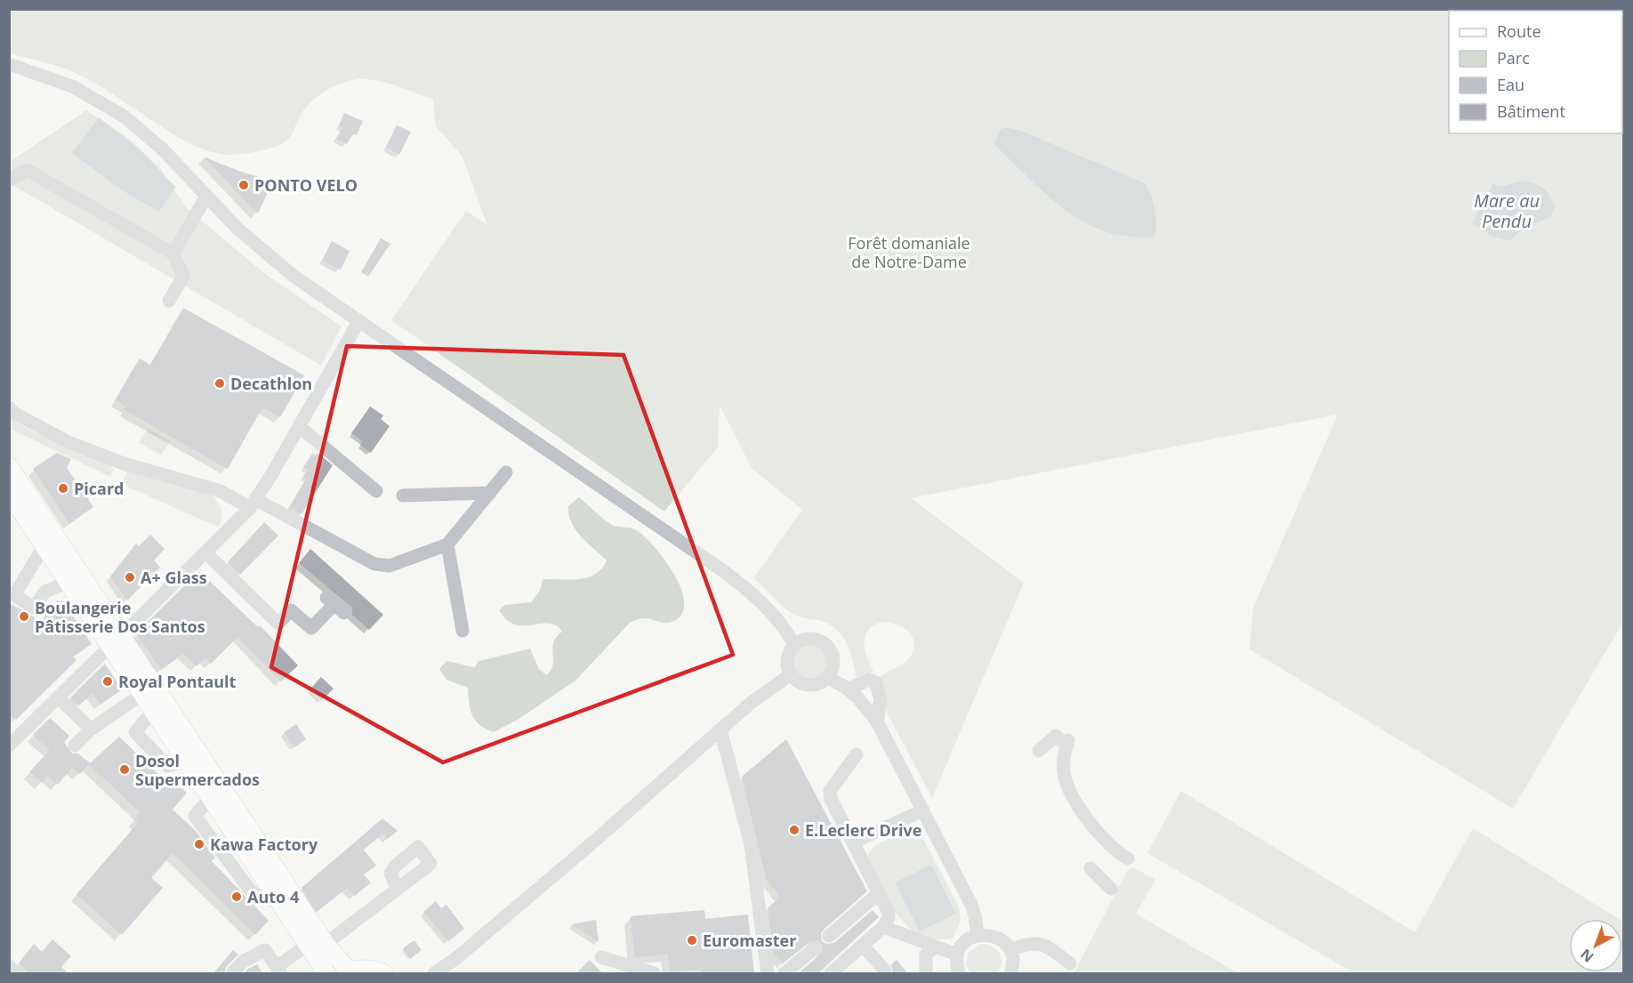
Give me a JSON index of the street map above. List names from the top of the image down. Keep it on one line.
{"water":["Mare au Pendu"],"parks":["Forêt domaniale de Notre-Dame"],"places":["PONTO VELO","Decathlon","Picard","A+ Glass","Boulangerie Pâtisserie Dos Santos","Royal Pontault","Dosol Supermercados","E.Leclerc Drive","Kawa Factory","Auto 4","Euromaster"],"legend":["Route","Parc","Eau","Bâtiment"],"north":"bottom left"}
